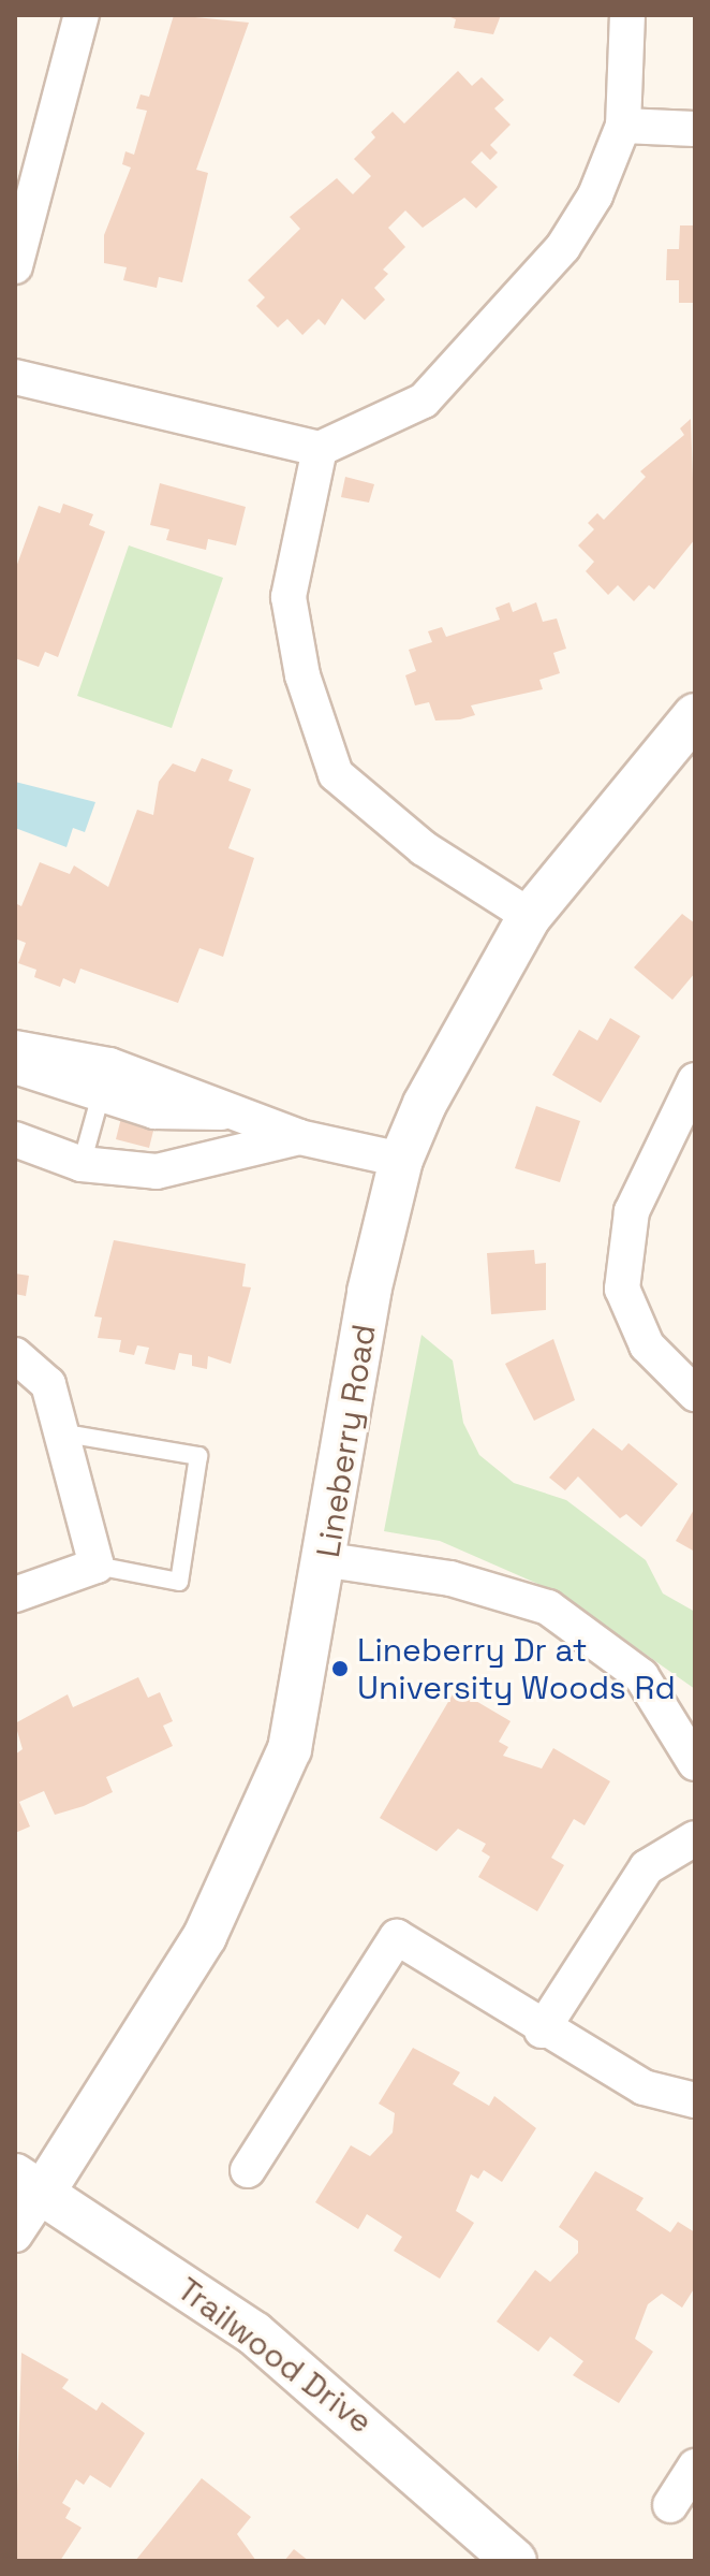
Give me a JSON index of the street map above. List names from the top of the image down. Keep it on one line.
{"streets":{"street":["Lineberry Road","Trailwood Drive"]},"crossings":[["Lineberry Road","Trailwood Drive"]],"places":["Lineberry Dr at University Woods Rd"]}
